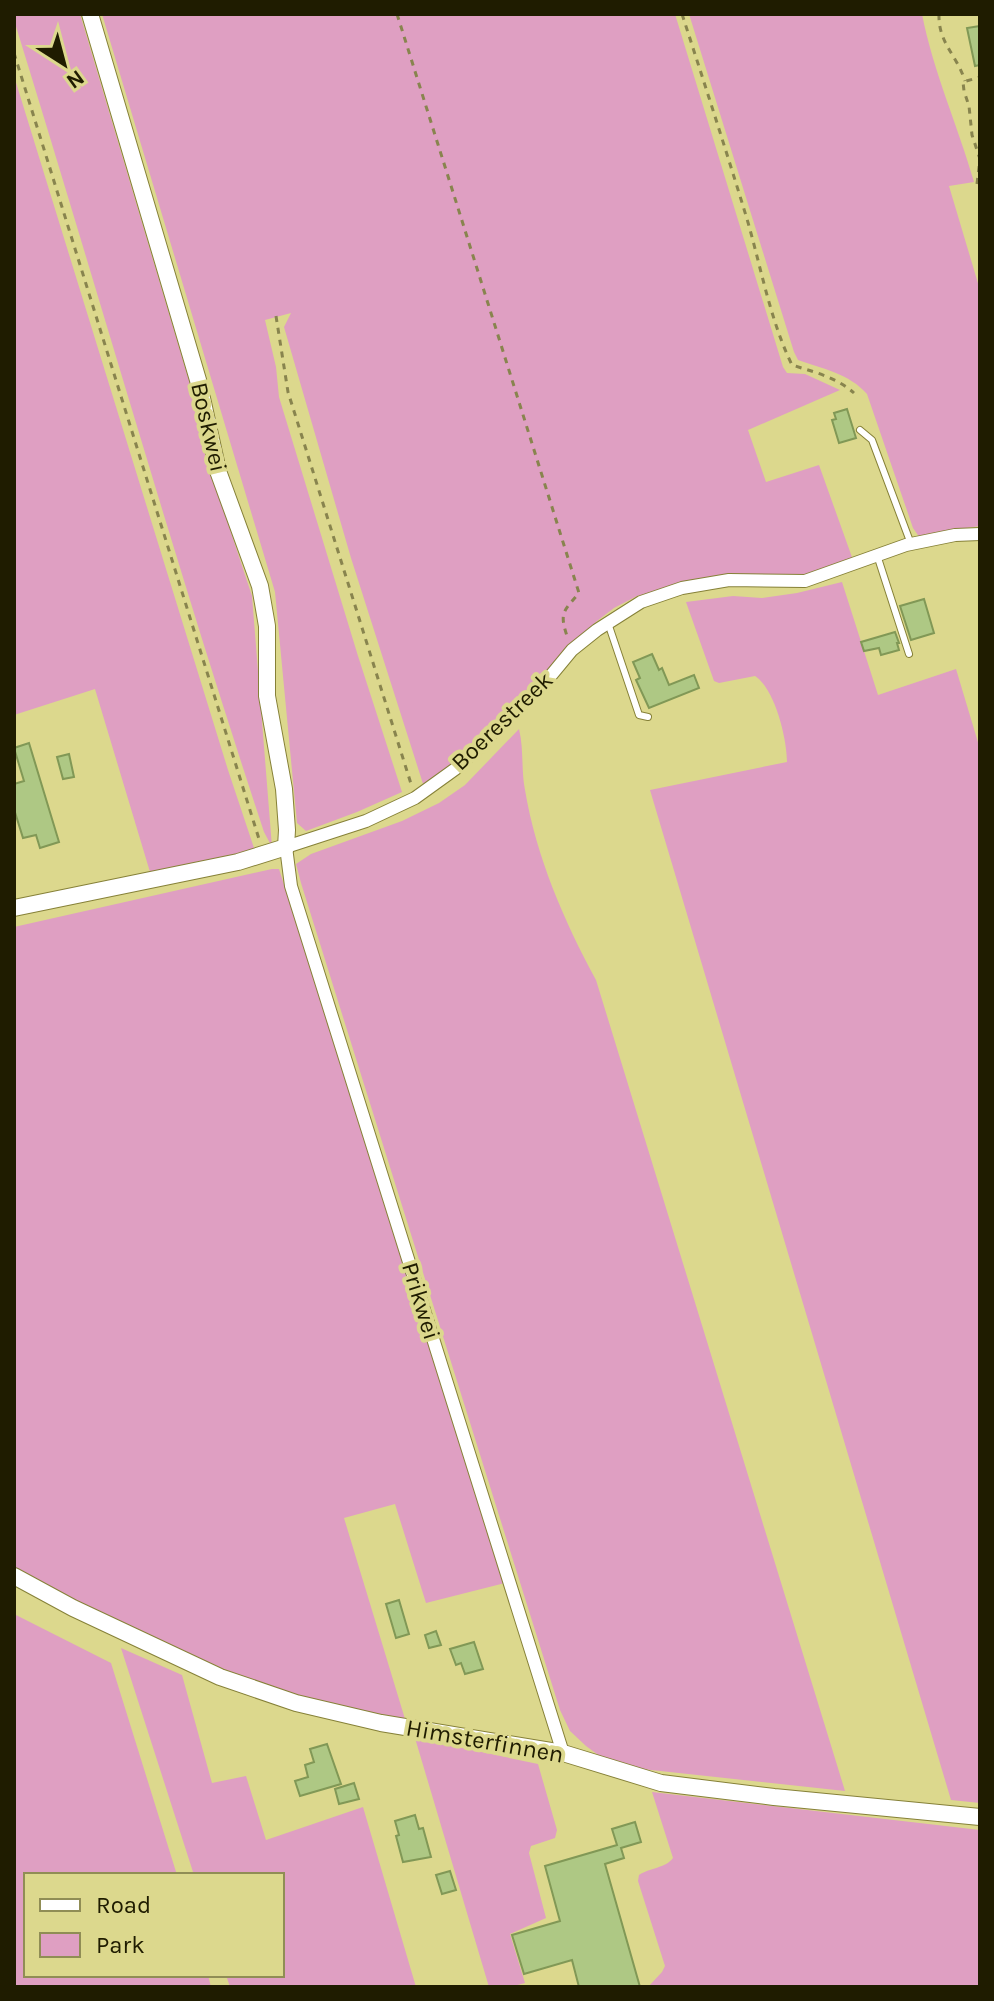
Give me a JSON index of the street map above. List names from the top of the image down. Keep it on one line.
{"streets":{"street":["Boskwei","Boerestreek","Prikwei","Himsterfinnen"]},"crossings":[["Boskwei","Boerestreek"],["Boskwei","Prikwei"],["Boerestreek","Prikwei"],["Prikwei","Himsterfinnen"]],"legend":["Road","Park"],"north":"bottom right"}
